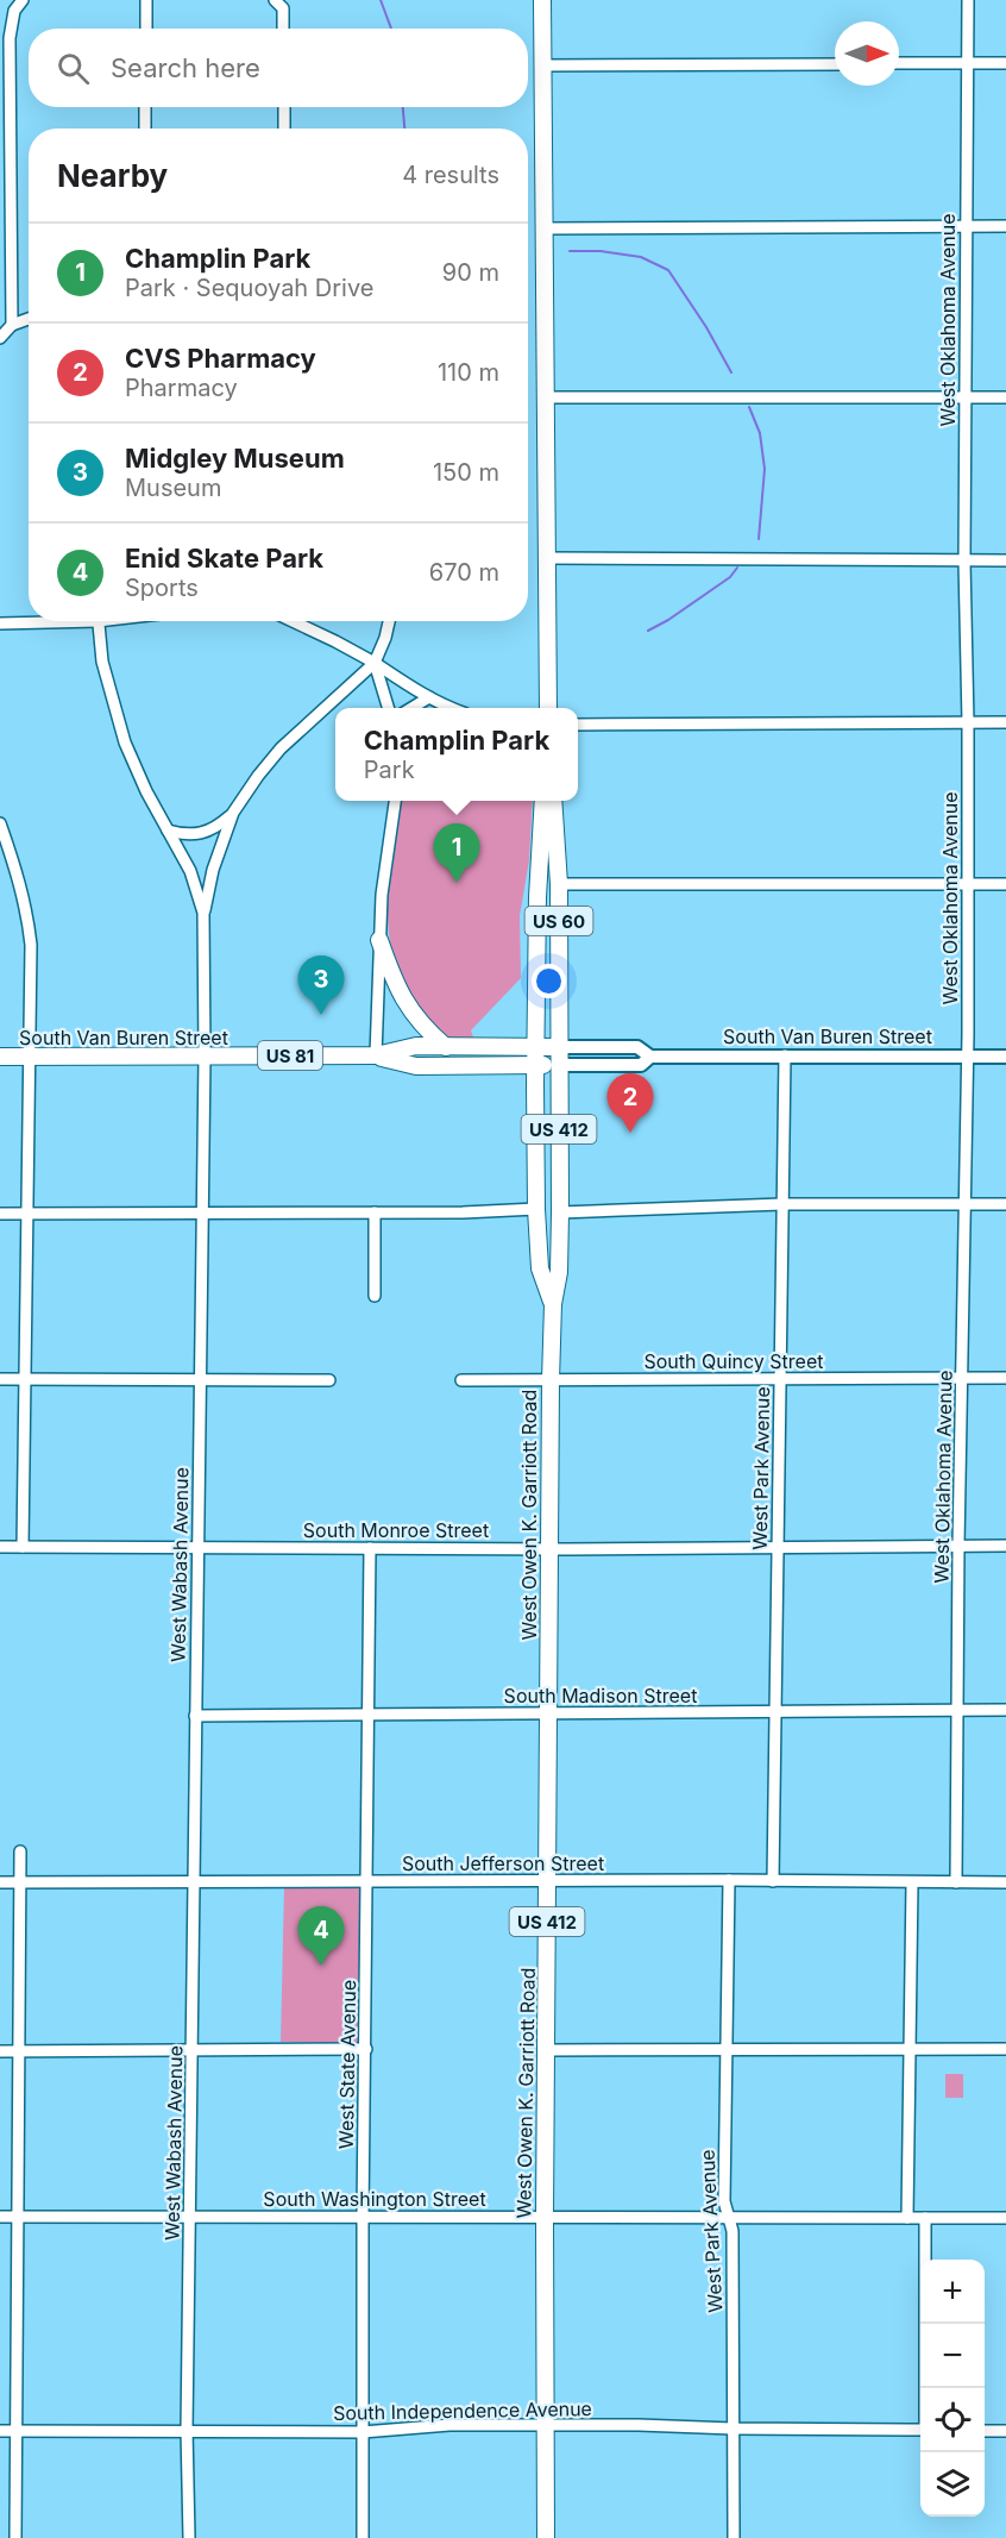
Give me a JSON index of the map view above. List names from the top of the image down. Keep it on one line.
{"streets":{"highway":["US 60","South Van Buren Street","US 81","US 412","West Owen K. Garriott Road"],"street":["West Oklahoma Avenue","South Quincy Street","West Park Avenue","South Monroe Street","West Wabash Avenue","South Madison Street","South Jefferson Street","West State Avenue","South Washington Street","South Independence Avenue"]},"crossings":[["West Oklahoma Avenue","South Van Buren Street"],["West Oklahoma Avenue","South Quincy Street"],["West Oklahoma Avenue","South Monroe Street"],["West Oklahoma Avenue","South Madison Street"],["West Oklahoma Avenue","South Jefferson Street"],["South Van Buren Street","West Park Avenue"],["South Van Buren Street","West Owen K. Garriott Road"],["South Van Buren Street","West Wabash Avenue"],["South Quincy Street","West Park Avenue"],["South Quincy Street","West Owen K. Garriott Road"],["West Park Avenue","South Monroe Street"],["West Park Avenue","South Madison Street"],["West Park Avenue","South Jefferson Street"],["West Park Avenue","South Washington Street"],["West Park Avenue","South Independence Avenue"],["West Owen K. Garriott Road","South Monroe Street"],["West Owen K. Garriott Road","South Madison Street"],["West Owen K. Garriott Road","South Jefferson Street"],["West Owen K. Garriott Road","South Washington Street"],["West Owen K. Garriott Road","South Independence Avenue"],["South Monroe Street","West Wabash Avenue"],["South Monroe Street","West State Avenue"],["West Wabash Avenue","South Madison Street"],["West Wabash Avenue","South Jefferson Street"],["West Wabash Avenue","South Washington Street"],["West Wabash Avenue","South Independence Avenue"],["South Madison Street","West State Avenue"],["South Jefferson Street","West State Avenue"],["West State Avenue","South Washington Street"],["West State Avenue","South Independence Avenue"]],"north":"right","page":{"search":"Search here","heading":["Nearby","4 results"],"list":[{"mark":"1","name":"Champlin Park","note":"Park · Sequoyah Drive","value":"90 m"},{"mark":"2","name":"CVS Pharmacy","note":"Pharmacy","value":"110 m"},{"mark":"3","name":"Midgley Museum","note":"Museum","value":"150 m"},{"mark":"4","name":"Enid Skate Park","note":"Sports","value":"670 m"}],"popup":["Champlin Park","Park"],"pins":["1","3","2","4"],"map_buttons":["+","−"]}}
